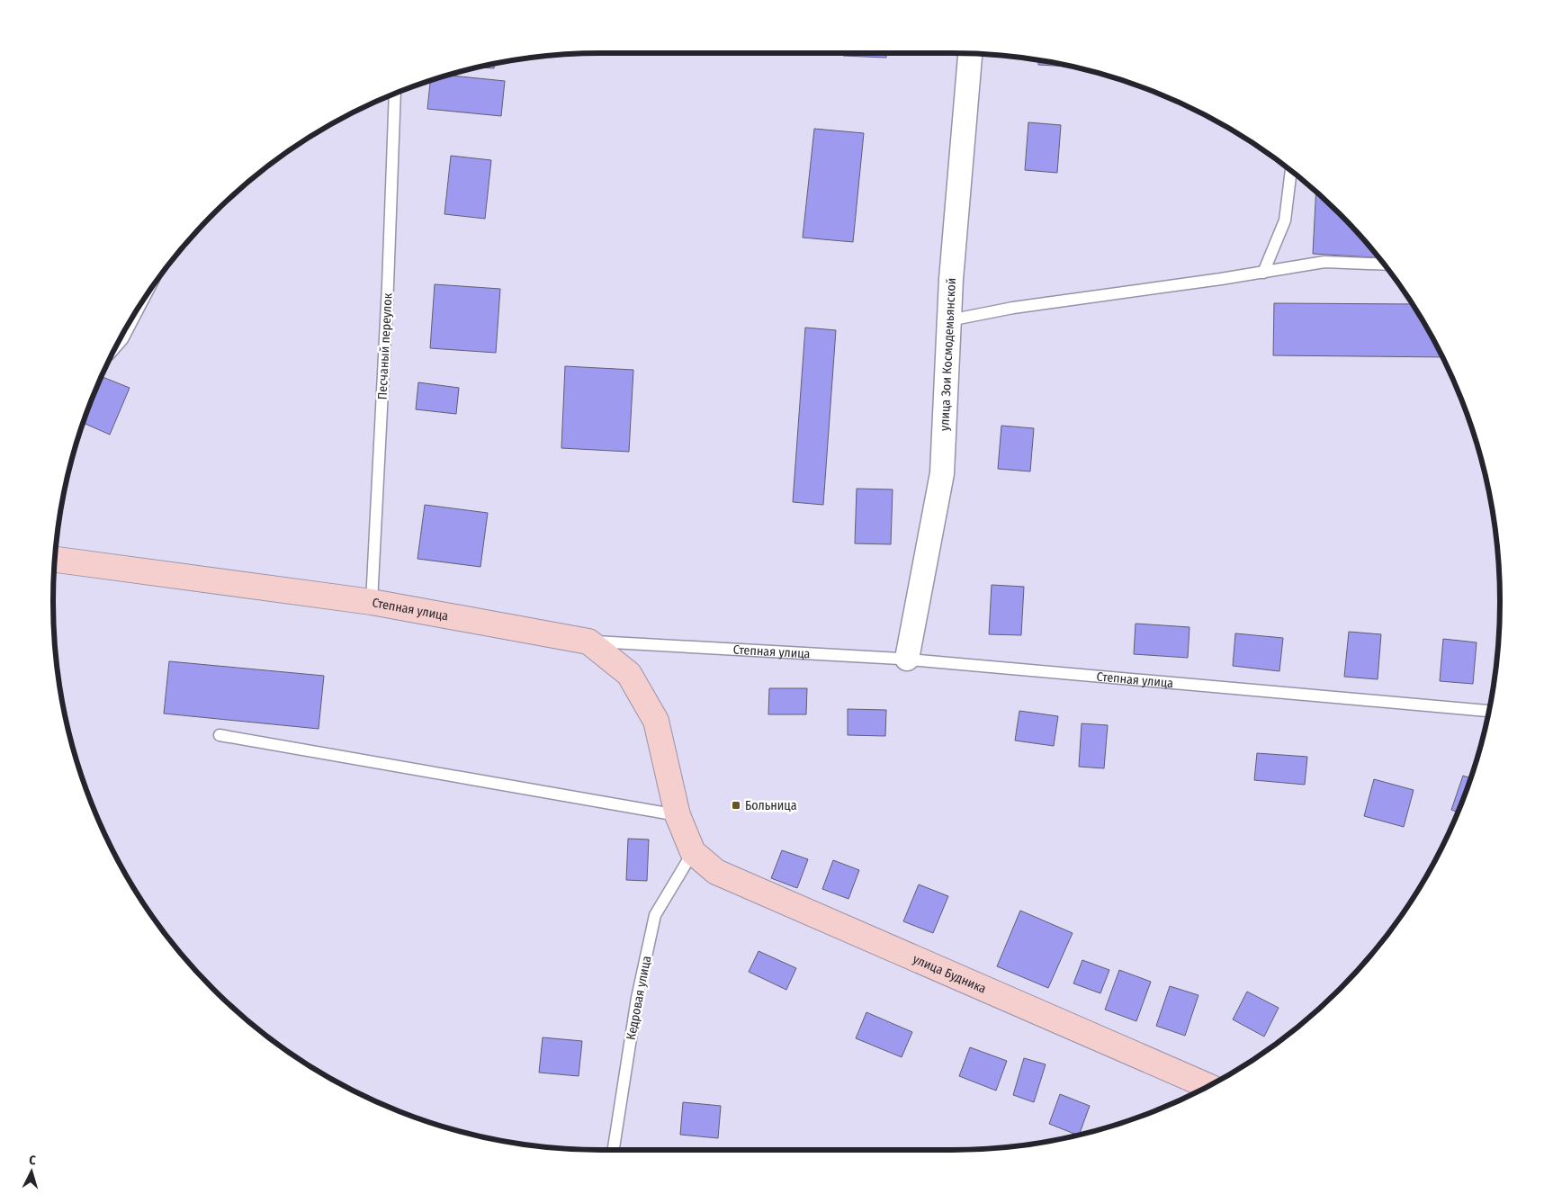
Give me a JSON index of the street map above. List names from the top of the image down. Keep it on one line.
{"streets":{"street":["улица Зои Космодемьянской","Степная улица","улица Будника"],"lane":["Песчаный переулок","Кедровая улица"]},"crossings":[["Песчаный переулок","Степная улица"],["улица Зои Космодемьянской","Степная улица"],["улица Будника","Кедровая улица"]],"places":{"transit":["Больница"]},"north":"top"}
